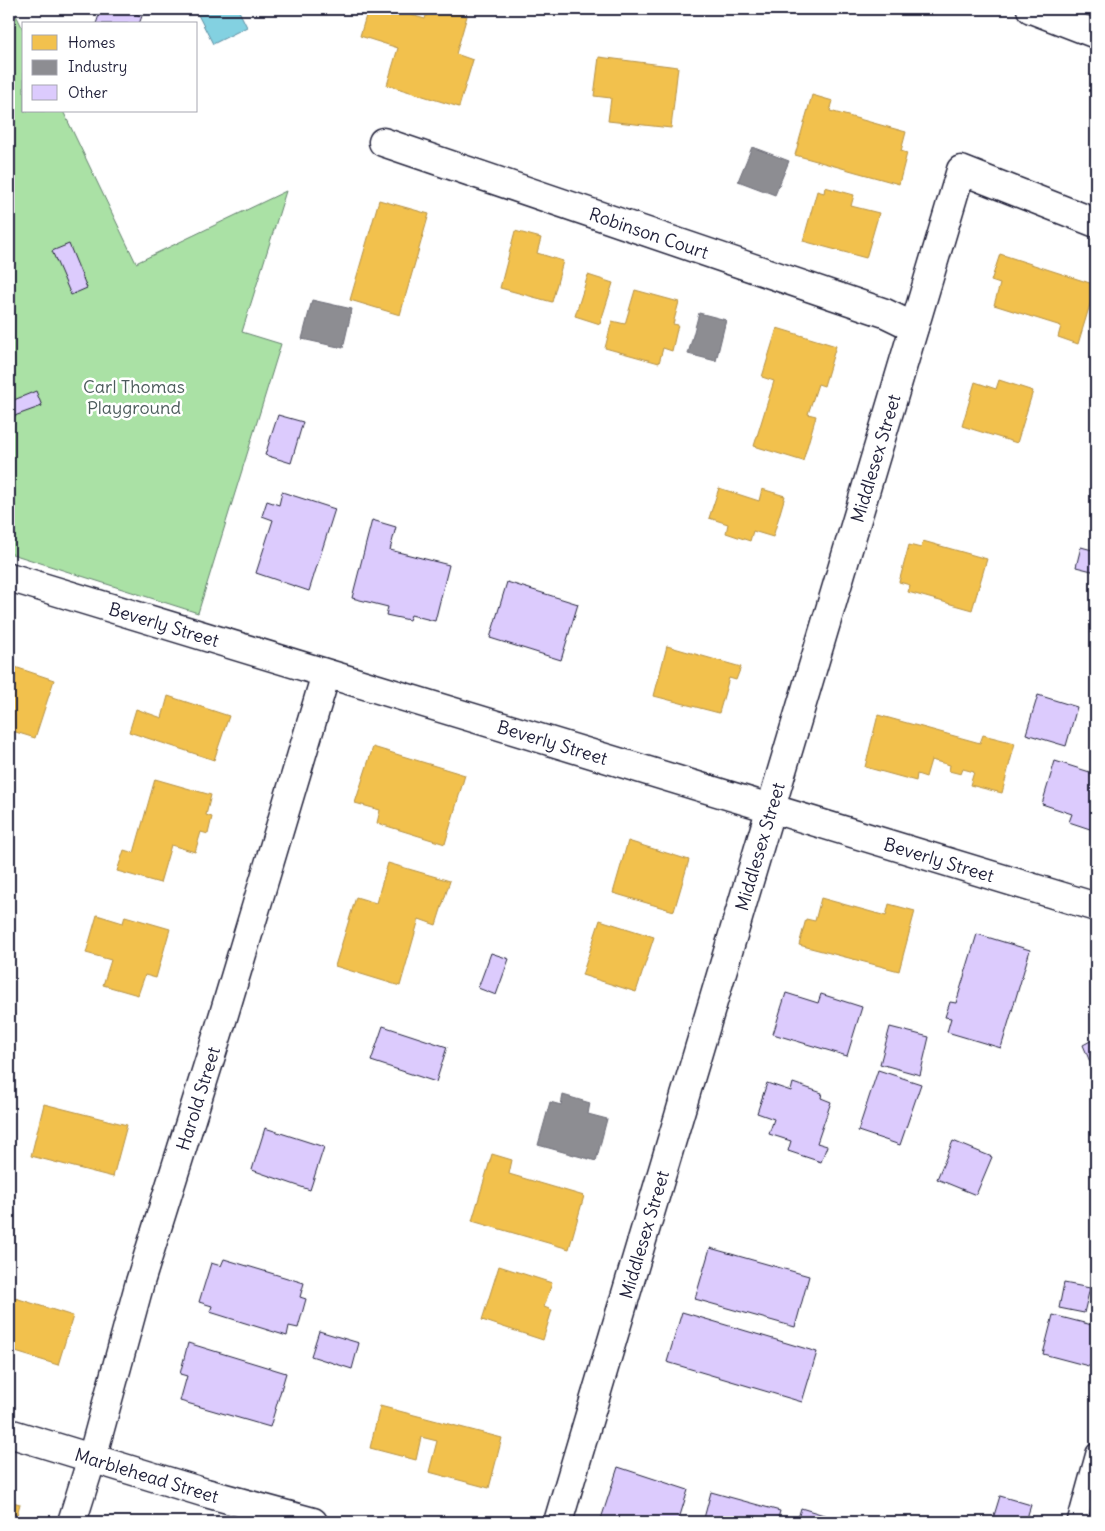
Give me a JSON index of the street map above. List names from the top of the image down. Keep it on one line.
{"streets":{"main road":["Robinson Court","Middlesex Street","Beverly Street","Harold Street","Marblehead Street"]},"crossings":[["Robinson Court","Middlesex Street"],["Middlesex Street","Beverly Street"],["Beverly Street","Harold Street"],["Harold Street","Marblehead Street"]],"parks":["Carl Thomas Playground"],"legend":["Homes","Industry","Other"]}
